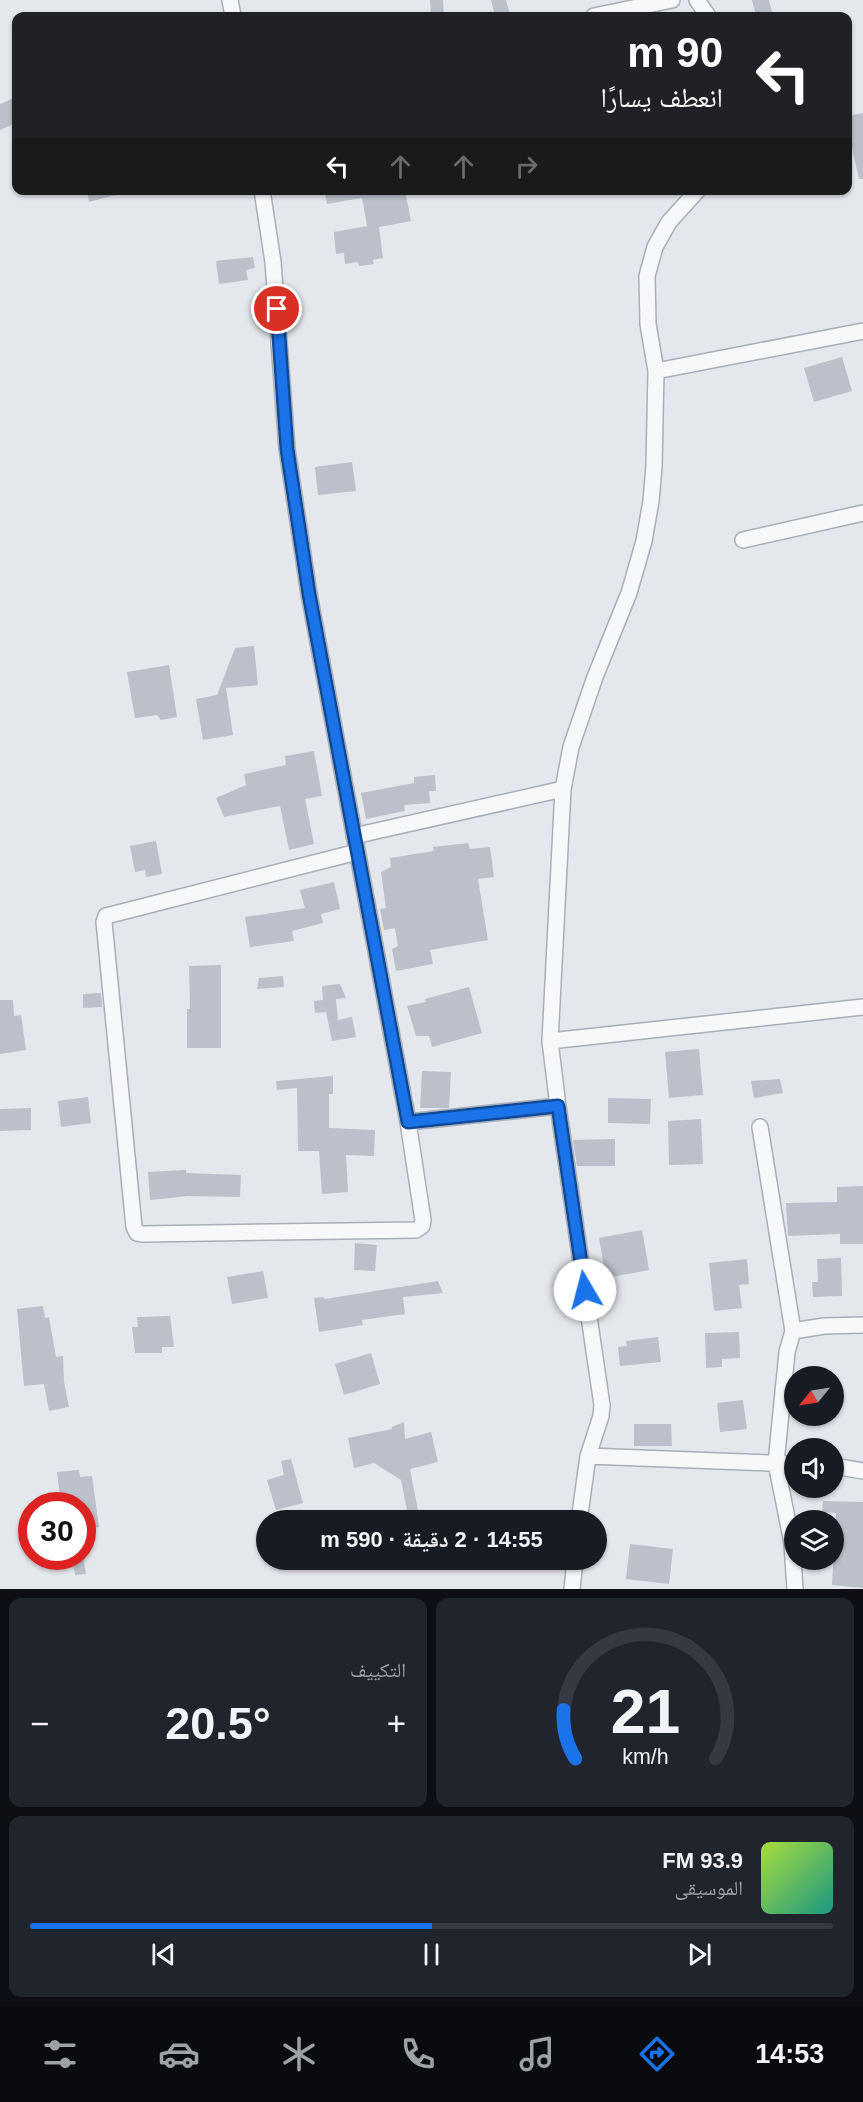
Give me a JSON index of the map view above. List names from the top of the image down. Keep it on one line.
{"north":"bottom left","page":{"turn":["90 m","انعطف يسارًا"],"limit":"30","trip":"14:55 · 2 دقيقة · 590 m","tile":"التكييف","heat":["−","20.5°","+"],"song":["93.9 FM","الموسيقى"],"tabs":"14:53","gauge":["21","km/h"]}}
